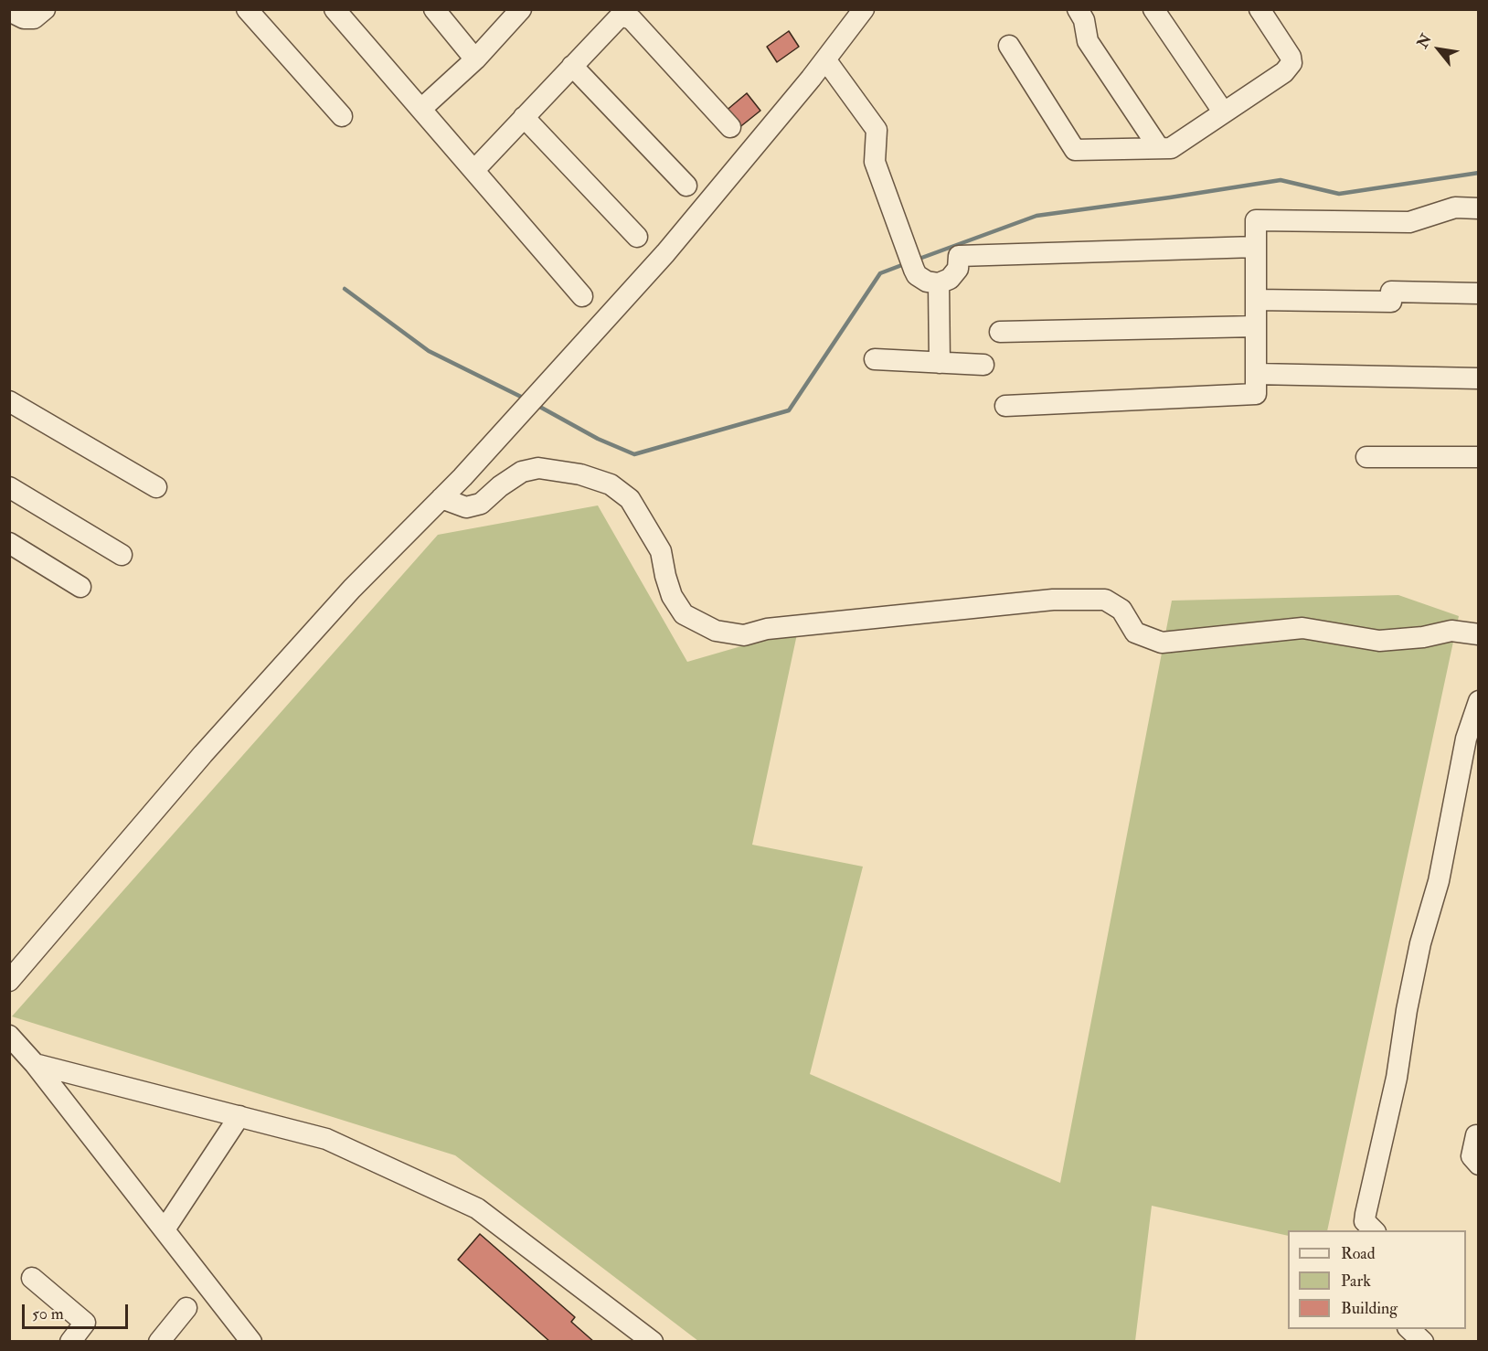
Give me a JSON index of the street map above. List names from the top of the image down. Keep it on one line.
{"legend":["Road","Park","Building"],"scale_bar":"50 m","north":"top left"}
